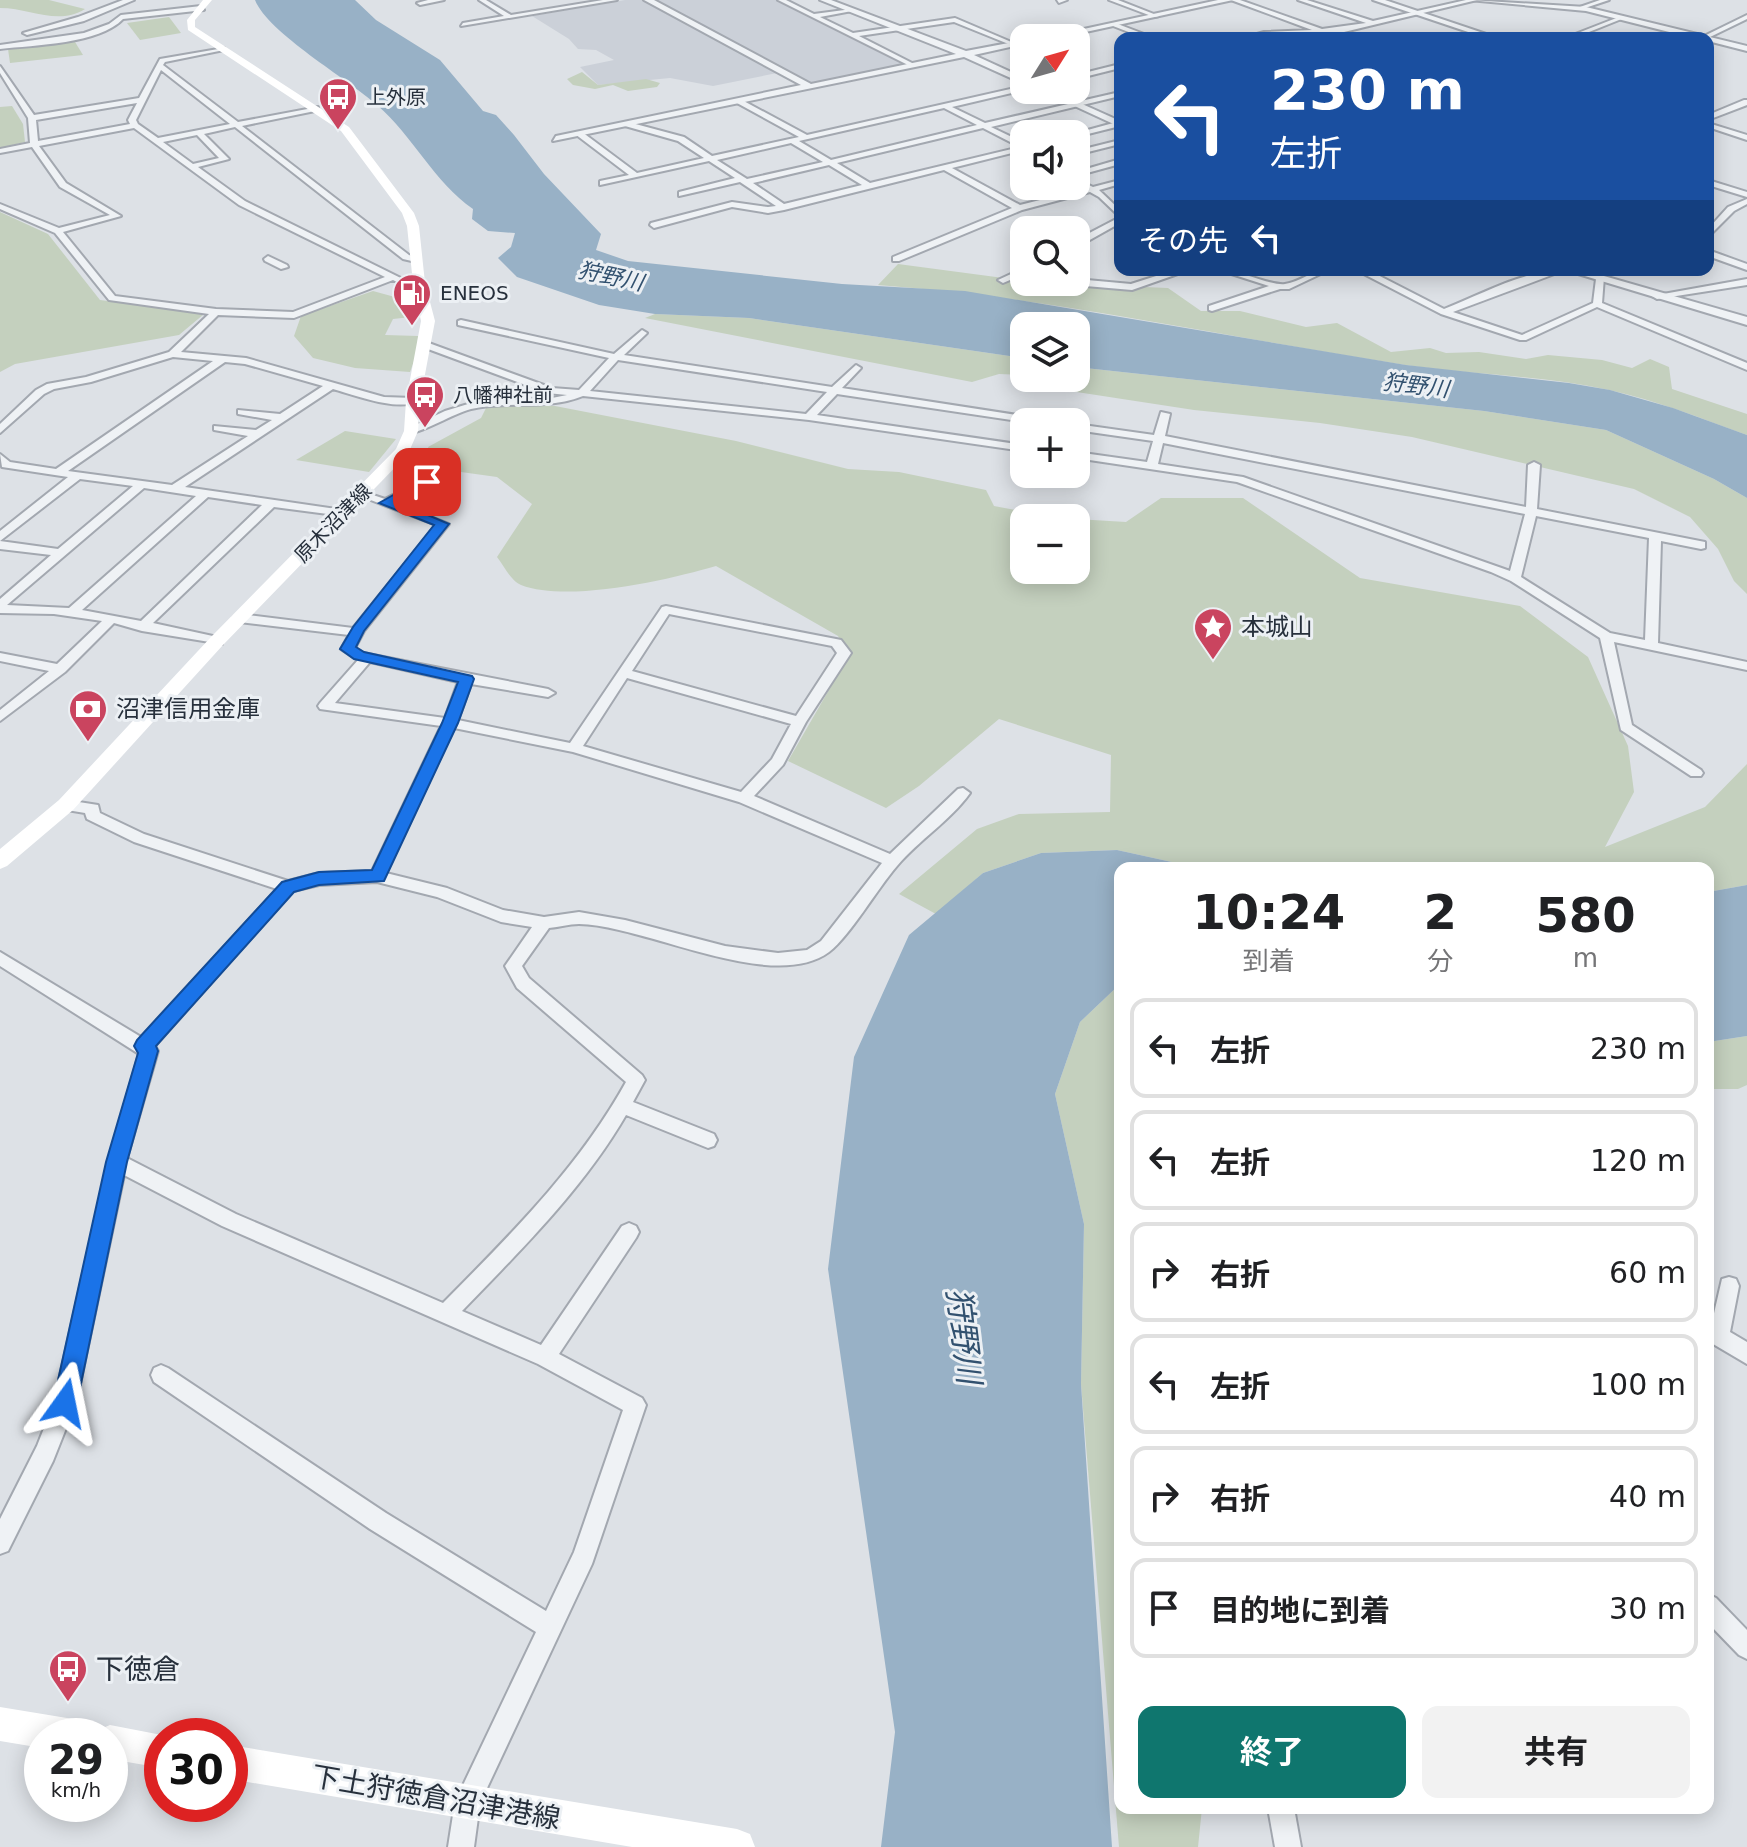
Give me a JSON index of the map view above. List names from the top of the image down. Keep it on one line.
{"streets":{"main road":["原木沼津線","下土狩徳倉沼津港線"]},"water":["狩野川"],"places":{"bus stop":["上外原","八幡神社前","下徳倉"],"fuel station":["ENEOS"],"place":["本城山"],"bank":["沼津信用金庫"]},"north":"top right","page":{"map_buttons":["+","−"],"turn":["230 m","左折"],"then":"その先","eta":["10:24","到着","2","分","580","m"],"list":[{"name":"左折","value":"230 m"},{"name":"左折","value":"120 m"},{"name":"右折","value":"60 m"},{"name":"左折","value":"100 m"},{"name":"右折","value":"40 m"},{"name":"目的地に到着","value":"30 m"}],"buttons":["終了","共有"],"speed":"29 km/h","limit":"30"}}
